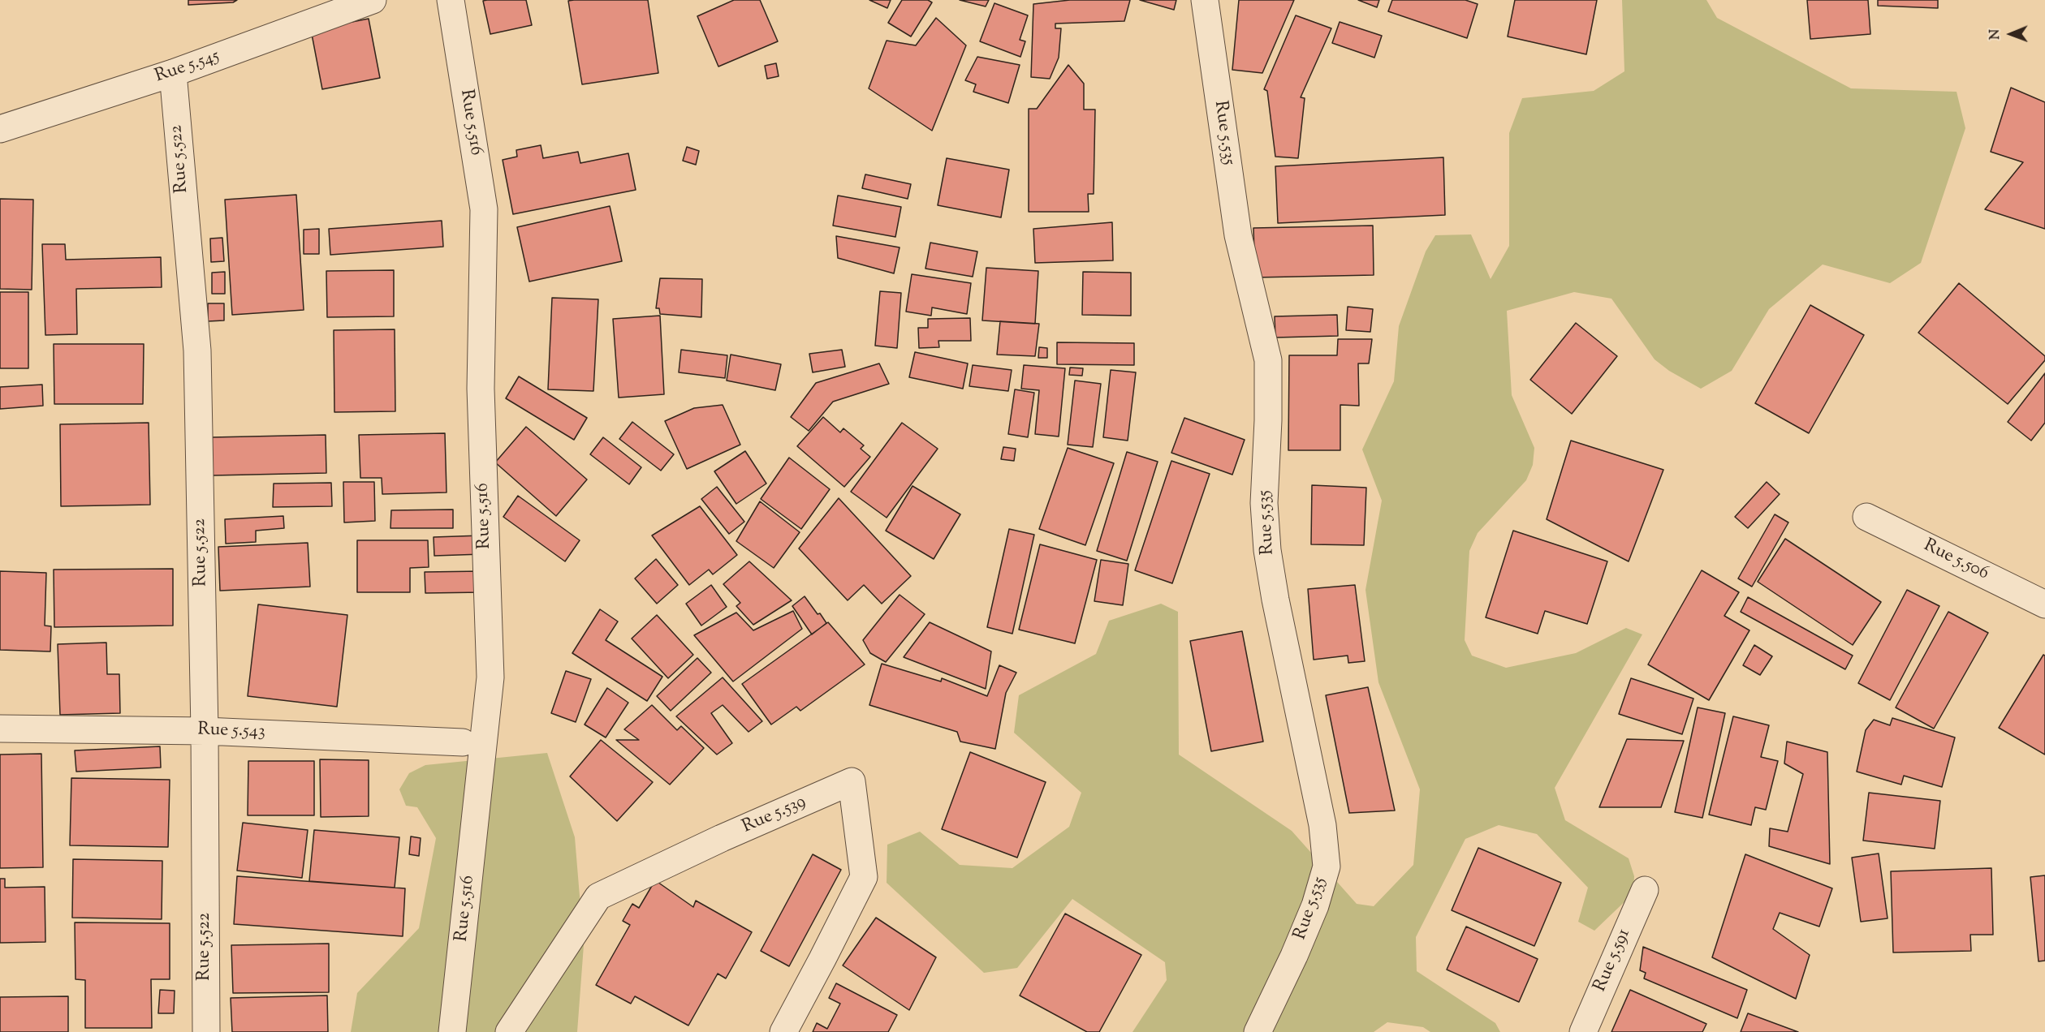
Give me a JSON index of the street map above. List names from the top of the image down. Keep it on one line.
{"streets":{"street":["Rue 5.545","Rue 5.516","Rue 5.535","Rue 5.522","Rue 5.506","Rue 5.543","Rue 5.539","Rue 5.591"]},"crossings":[["Rue 5.545","Rue 5.522"],["Rue 5.522","Rue 5.543"]],"north":"left"}
